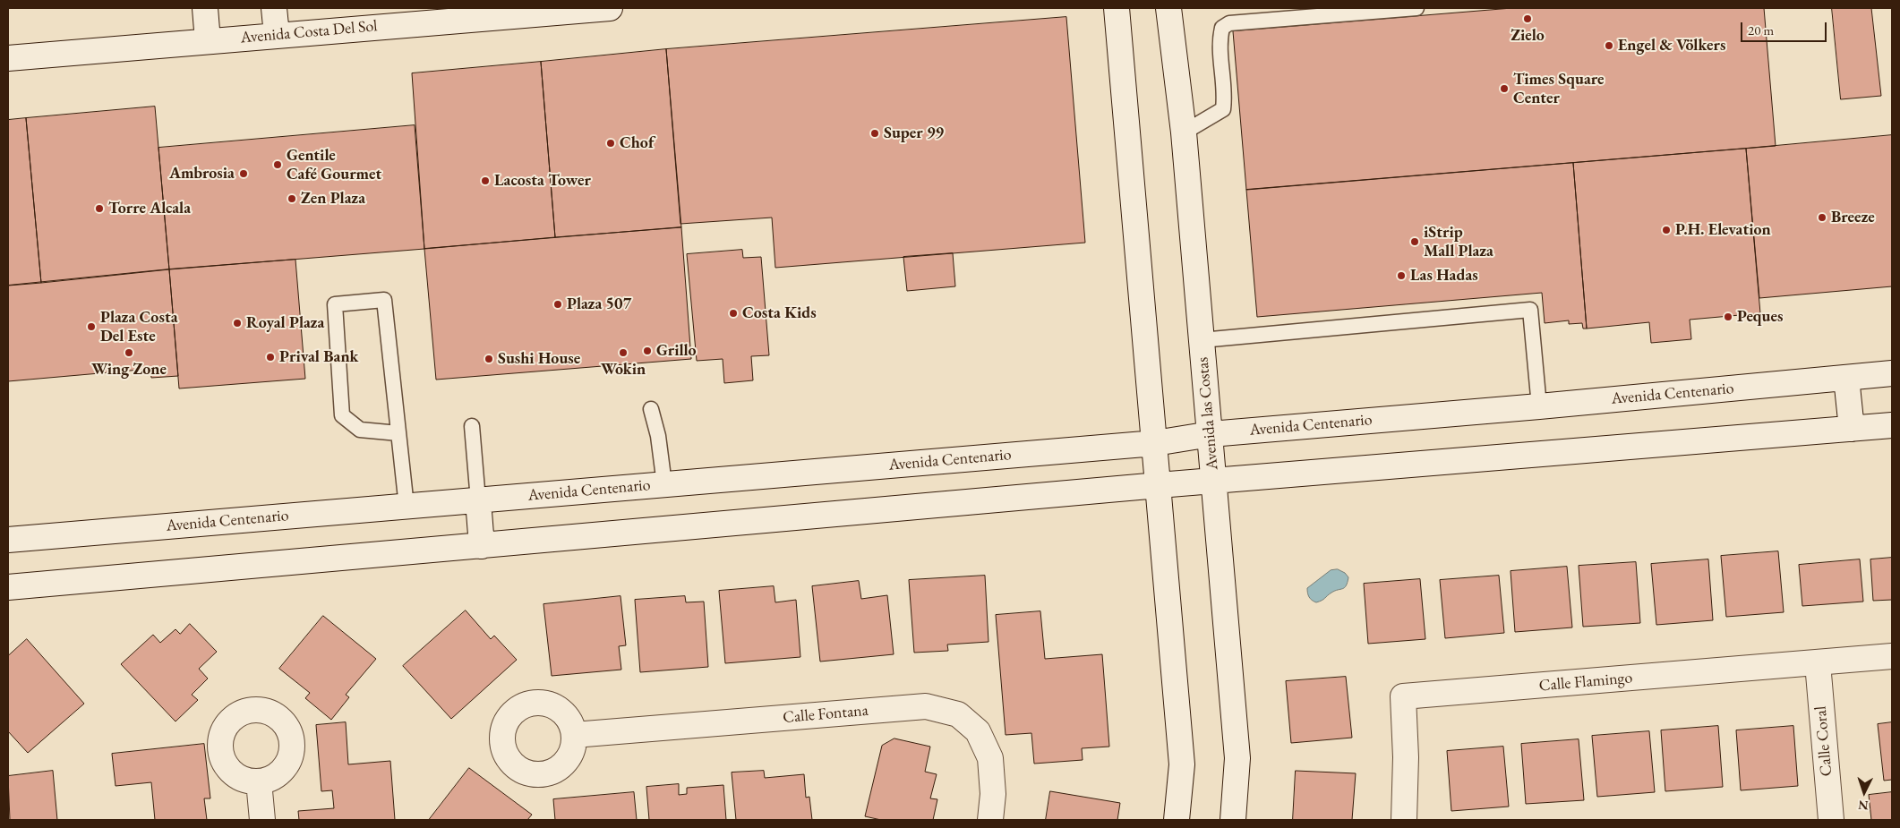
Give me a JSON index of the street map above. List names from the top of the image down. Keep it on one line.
{"streets":{"main road":["Avenida Costa Del Sol","Avenida Centenario","Avenida las Costas","Calle Flamingo","Calle Fontana","Calle Coral"]},"crossings":[["Avenida Centenario","Avenida las Costas"],["Calle Flamingo","Calle Coral"]],"places":["Zielo","Engel & Völkers","Times Square Center","Super 99","Chof","Gentile Café Gourmet","Ambrosia","Lacosta Tower","Zen Plaza","Torre Alcala","Breeze","P.H. Elevation","iStrip Mall Plaza","Las Hadas","Plaza 507","Costa Kids","Peques","Royal Plaza","Plaza Costa Del Este","Grillo","Wing Zone","Wokin","Prival Bank","Sushi House"],"scale_bar":"20 m","north":"bottom"}
